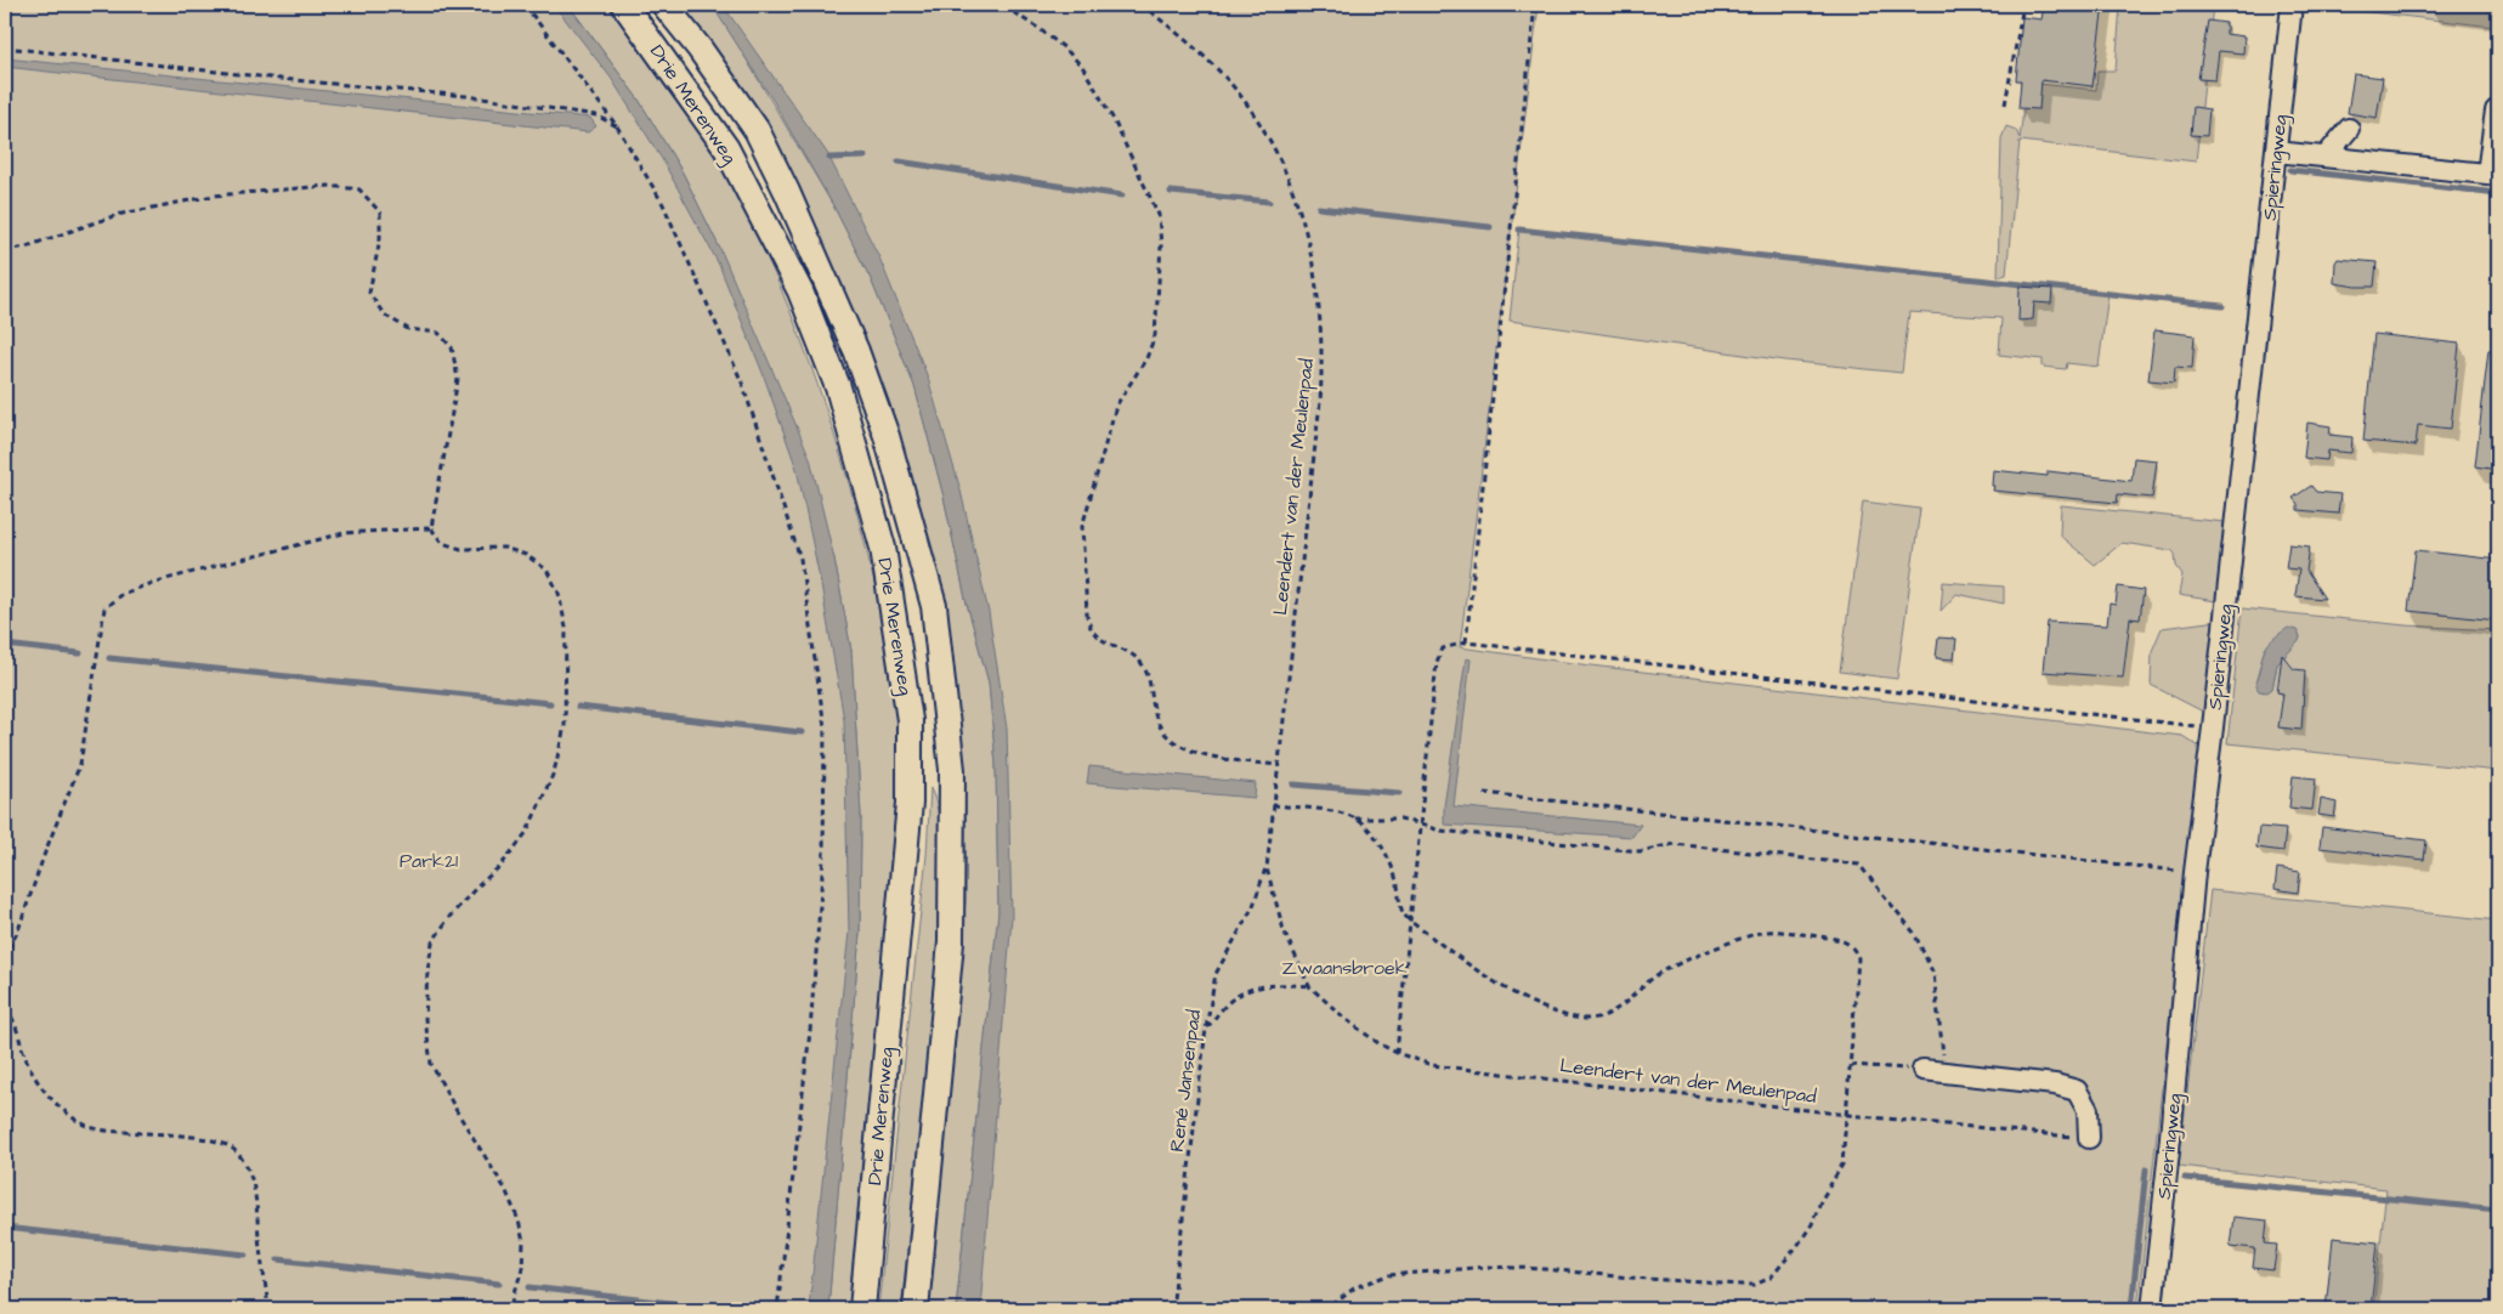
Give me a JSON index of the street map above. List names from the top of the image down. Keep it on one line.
{"streets":{"main road":["Drie Merenweg"],"street":["Spieringweg"],"path":["Leendert van der Meulenpad","René Jansenpad"]},"crossings":[["Leendert van der Meulenpad","René Jansenpad"]],"parks":["Park21","Zwaansbroek"]}
